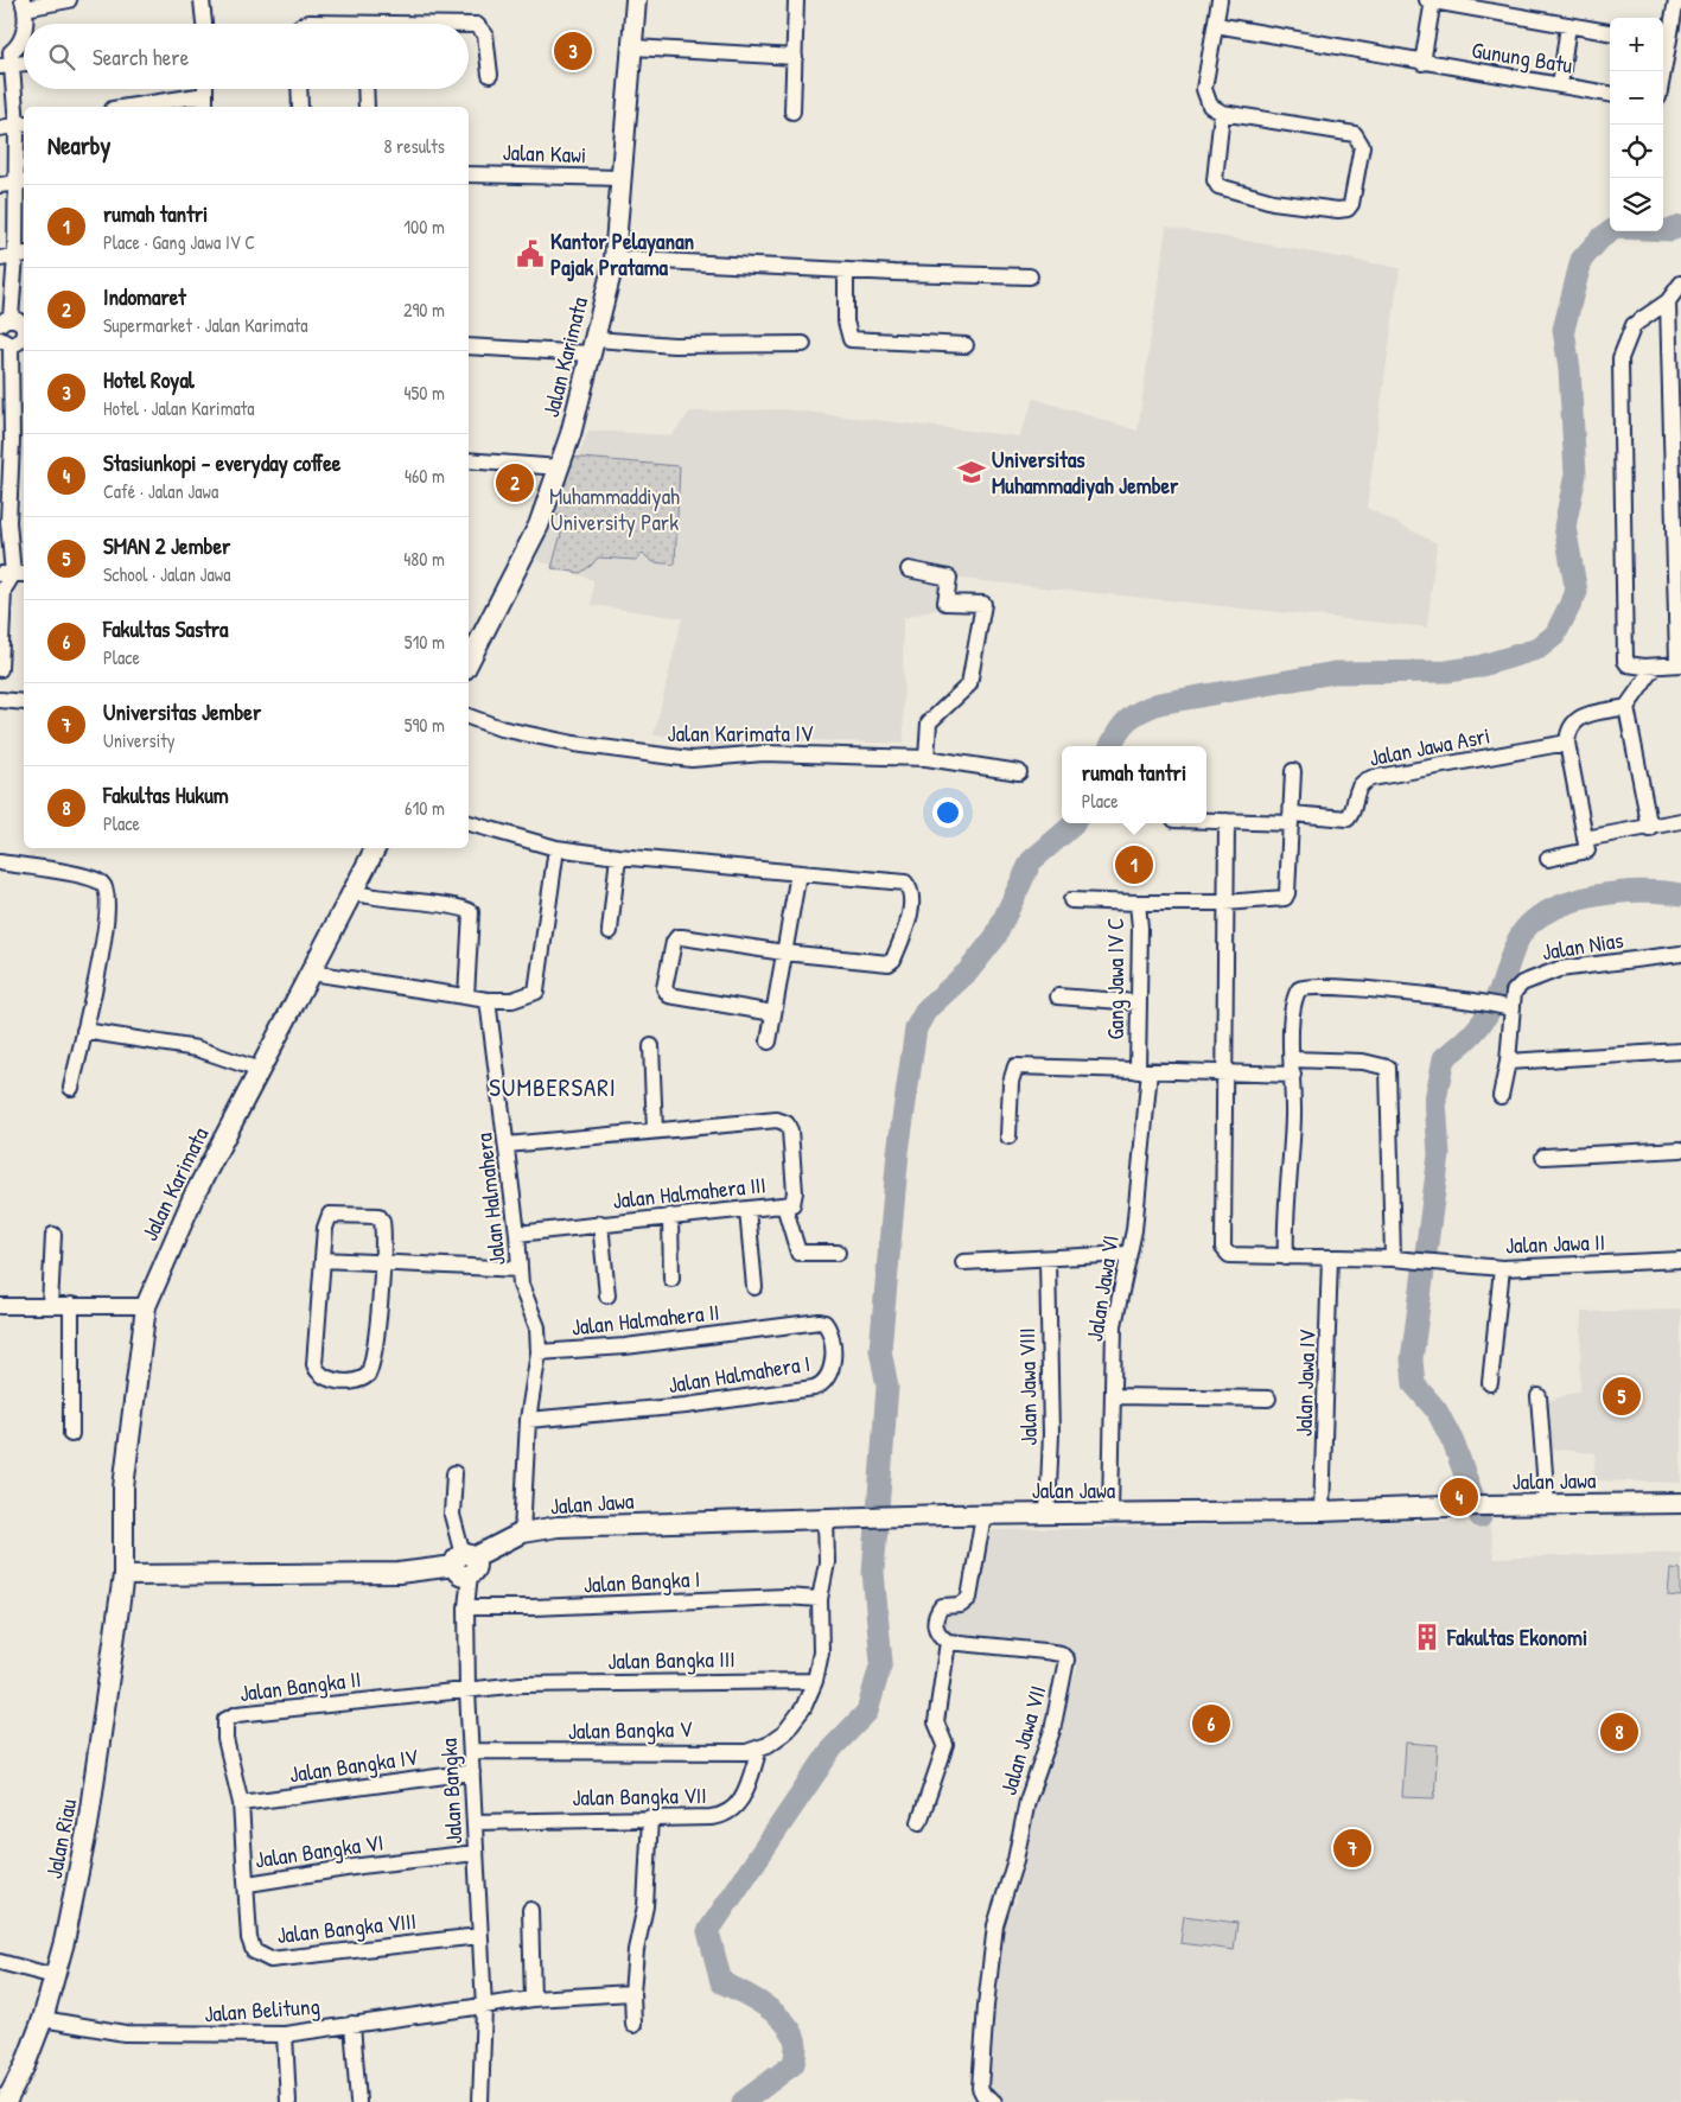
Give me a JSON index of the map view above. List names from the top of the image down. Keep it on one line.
{"streets":{"main road":["Jalan Karimata","Jalan Jawa","Jalan Riau"],"street":["Gunung Batu","Jalan Kawi","Jalan Karimata IV","Jalan Jawa Asri","Jalan Nias","Gang Jawa IV C","Jalan Halmahera III","Jalan Halmahera","Jalan Jawa II","Jalan Jawa VI","Jalan Halmahera II","Jalan Halmahera I","Jalan Jawa IV","Jalan Jawa VIII","Jalan Bangka I","Jalan Bangka III","Jalan Bangka II","Jalan Bangka V","Jalan Jawa VII","Jalan Bangka IV","Jalan Bangka","Jalan Bangka VII","Jalan Bangka VI","Jalan Bangka VIII","Jalan Belitung"]},"crossings":[["Jalan Kawi","Jalan Karimata"],["Jalan Karimata","Jalan Jawa"],["Jalan Karimata","Jalan Riau"],["Jalan Jawa Asri","Gang Jawa IV C"],["Gang Jawa IV C","Jalan Jawa II"],["Gang Jawa IV C","Jalan Jawa VI"],["Jalan Halmahera III","Jalan Halmahera"],["Jalan Halmahera","Jalan Halmahera II"],["Jalan Halmahera","Jalan Halmahera I"],["Jalan Halmahera","Jalan Jawa"],["Jalan Jawa II","Jalan Jawa IV"],["Jalan Jawa VI","Jalan Jawa"],["Jalan Halmahera II","Jalan Halmahera I"],["Jalan Jawa IV","Jalan Jawa"],["Jalan Jawa VIII","Jalan Jawa"],["Jalan Jawa","Jalan Bangka"],["Jalan Jawa","Jalan Riau"],["Jalan Bangka I","Jalan Bangka"],["Jalan Bangka III","Jalan Bangka II"],["Jalan Bangka III","Jalan Bangka V"],["Jalan Bangka III","Jalan Bangka"],["Jalan Bangka II","Jalan Bangka IV"],["Jalan Bangka II","Jalan Bangka"],["Jalan Bangka II","Jalan Bangka VI"],["Jalan Bangka V","Jalan Bangka"],["Jalan Bangka V","Jalan Bangka VII"],["Jalan Bangka IV","Jalan Bangka"],["Jalan Bangka IV","Jalan Bangka VI"],["Jalan Bangka","Jalan Bangka VII"],["Jalan Bangka","Jalan Bangka VI"],["Jalan Bangka","Jalan Bangka VIII"],["Jalan Bangka","Jalan Belitung"],["Jalan Riau","Jalan Belitung"],["Jalan Bangka VI","Jalan Bangka VIII"]],"districts":["SUMBERSARI"],"parks":["Muhammaddiyah University Park"],"places":{"public building":["Kantor Pelayanan Pajak Pratama"],"school or university":["Universitas Muhammadiyah Jember"],"building":["Fakultas Ekonomi"]},"page":{"map_buttons":["+","−"],"search":"Search here","pins":["3","2","1","5","4","6","8","7"],"heading":["Nearby","8 results"],"list":[{"mark":"1","name":"rumah tantri","note":"Place · Gang Jawa IV C","value":"100 m"},{"mark":"2","name":"Indomaret","note":"Supermarket · Jalan Karimata","value":"290 m"},{"mark":"3","name":"Hotel Royal","note":"Hotel · Jalan Karimata","value":"450 m"},{"mark":"4","name":"Stasiunkopi - everyday coffee","note":"Café · Jalan Jawa","value":"460 m"},{"mark":"5","name":"SMAN 2 Jember","note":"School · Jalan Jawa","value":"480 m"},{"mark":"6","name":"Fakultas Sastra","note":"Place","value":"510 m"},{"mark":"7","name":"Universitas Jember","note":"University","value":"590 m"},{"mark":"8","name":"Fakultas Hukum","note":"Place","value":"610 m"}],"popup":["rumah tantri","Place"]}}
